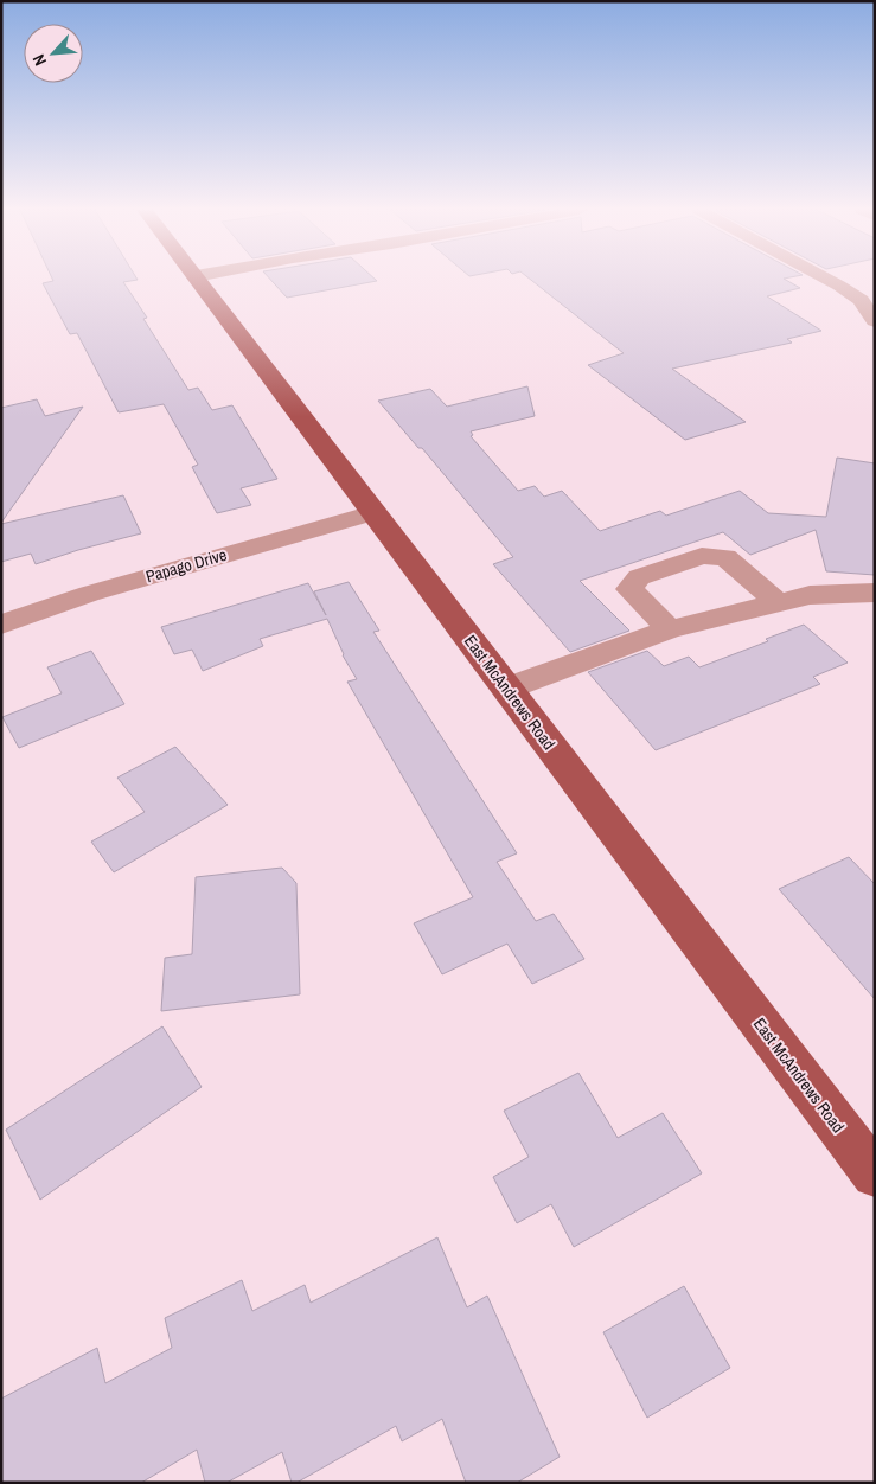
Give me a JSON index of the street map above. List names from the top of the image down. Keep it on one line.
{"streets":{"main road":["East McAndrews Road"],"street":["Papago Drive"]},"crossings":[["Papago Drive","East McAndrews Road"]],"north":"bottom left"}
